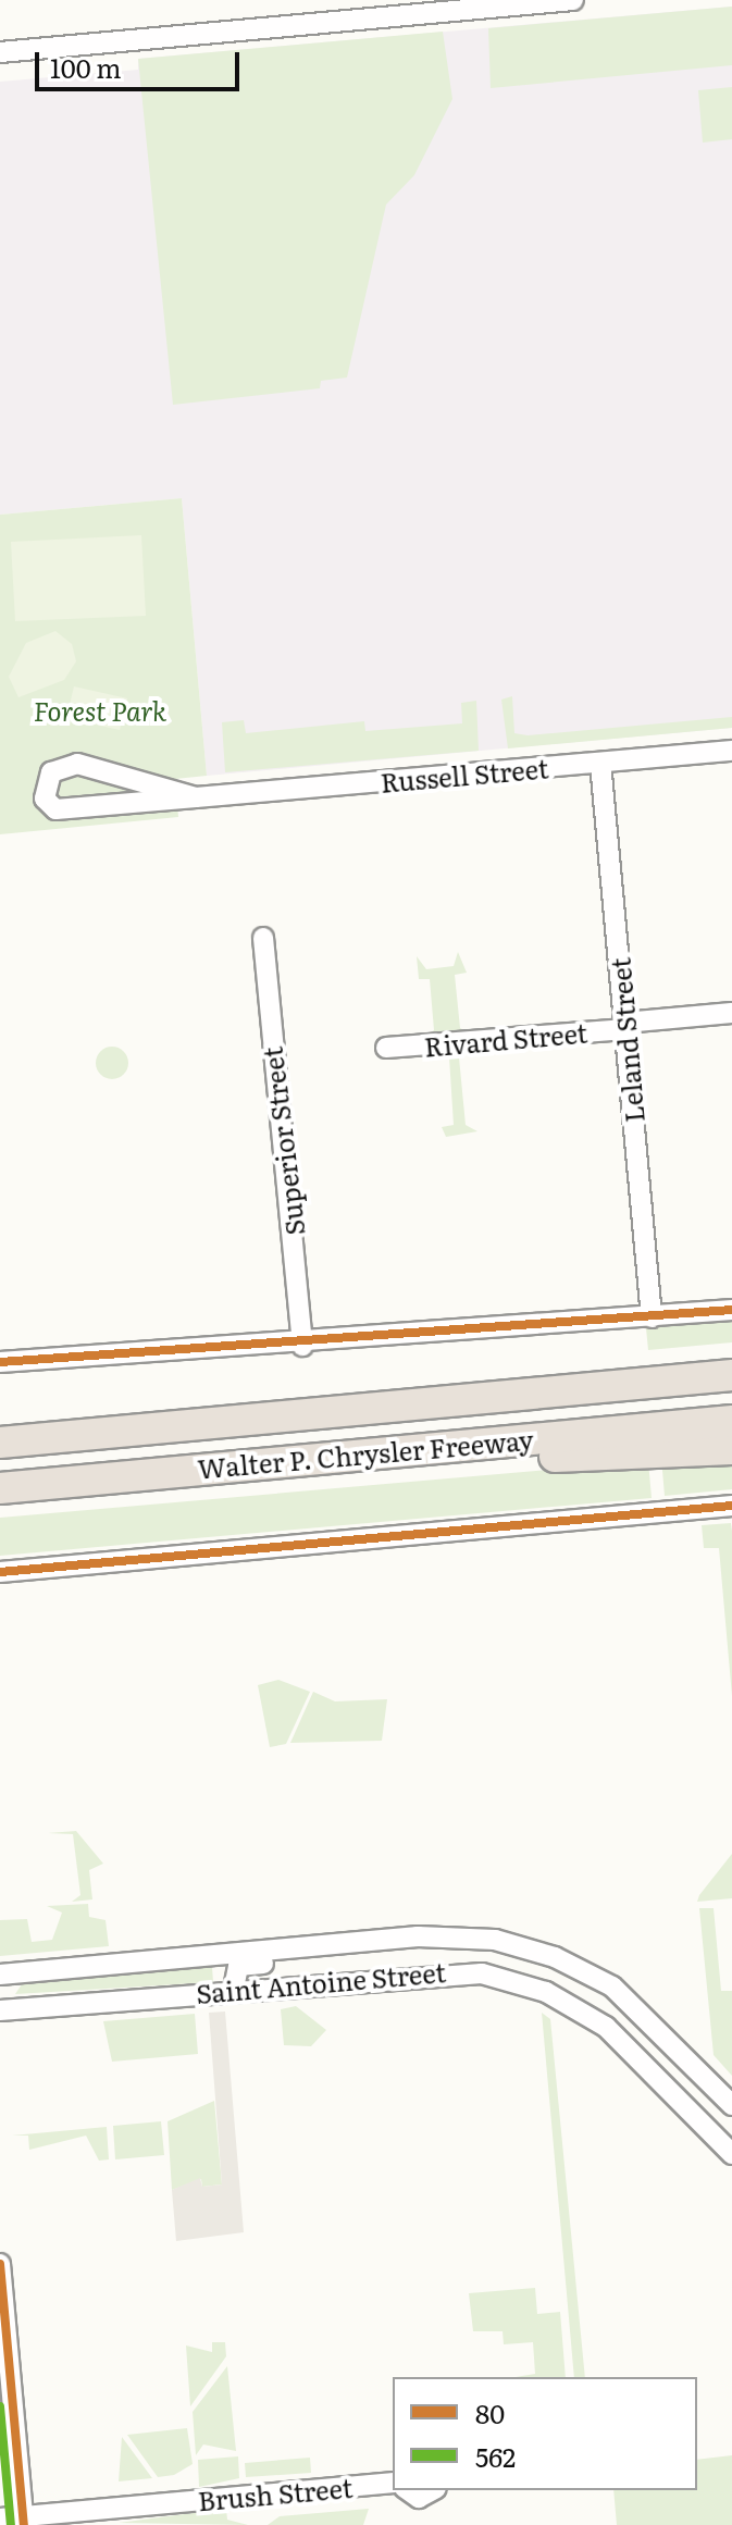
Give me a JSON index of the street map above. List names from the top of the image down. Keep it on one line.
{"streets":{"highway":["Walter P. Chrysler Freeway"],"street":["Russell Street","Rivard Street","Leland Street","Superior Street","Saint Antoine Street","Brush Street"]},"crossings":[["Russell Street","Leland Street"],["Rivard Street","Leland Street"]],"parks":["Forest Park"],"lines":["transit line 80","transit line 562"],"legend":["80","562"],"scale_bar":"100 m"}
